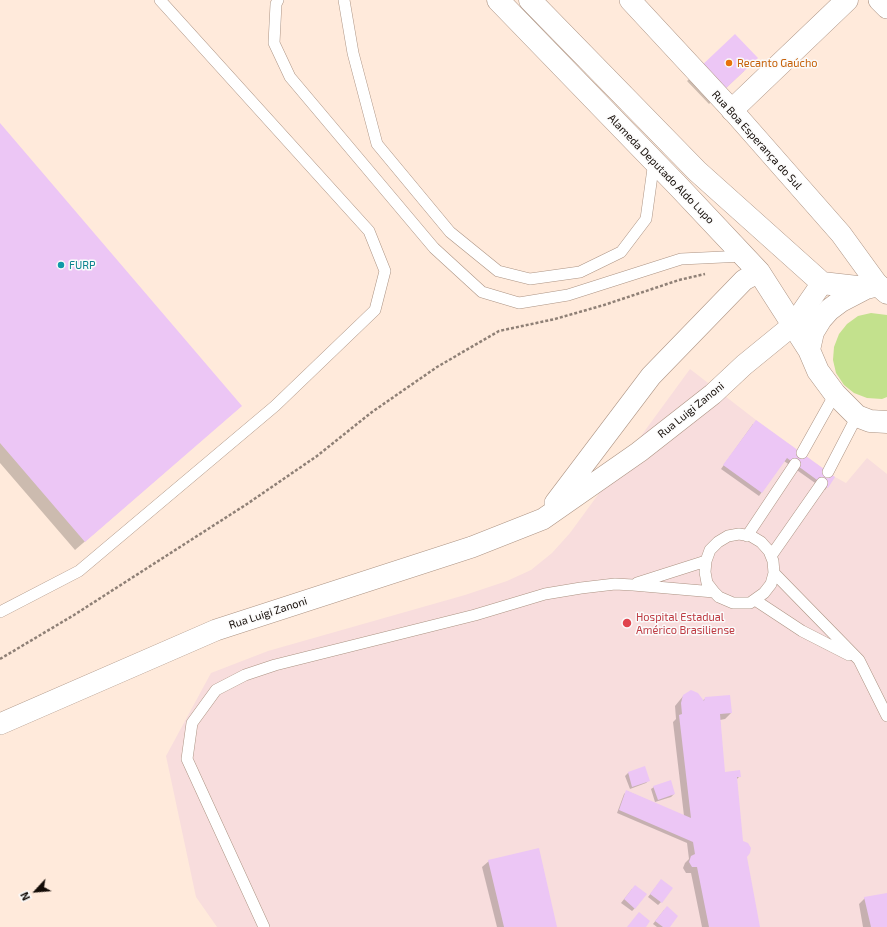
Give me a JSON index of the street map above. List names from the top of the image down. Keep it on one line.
{"streets":{"main road":["Alameda Deputado Aldo Lupo"],"street":["Rua Boa Esperança do Sul","Rua Luigi Zanoni"]},"crossings":[["Alameda Deputado Aldo Lupo","Rua Luigi Zanoni"]],"places":["Recanto Gaúcho","FURP","Hospital Estadual Américo Brasiliense"],"north":"bottom left"}
